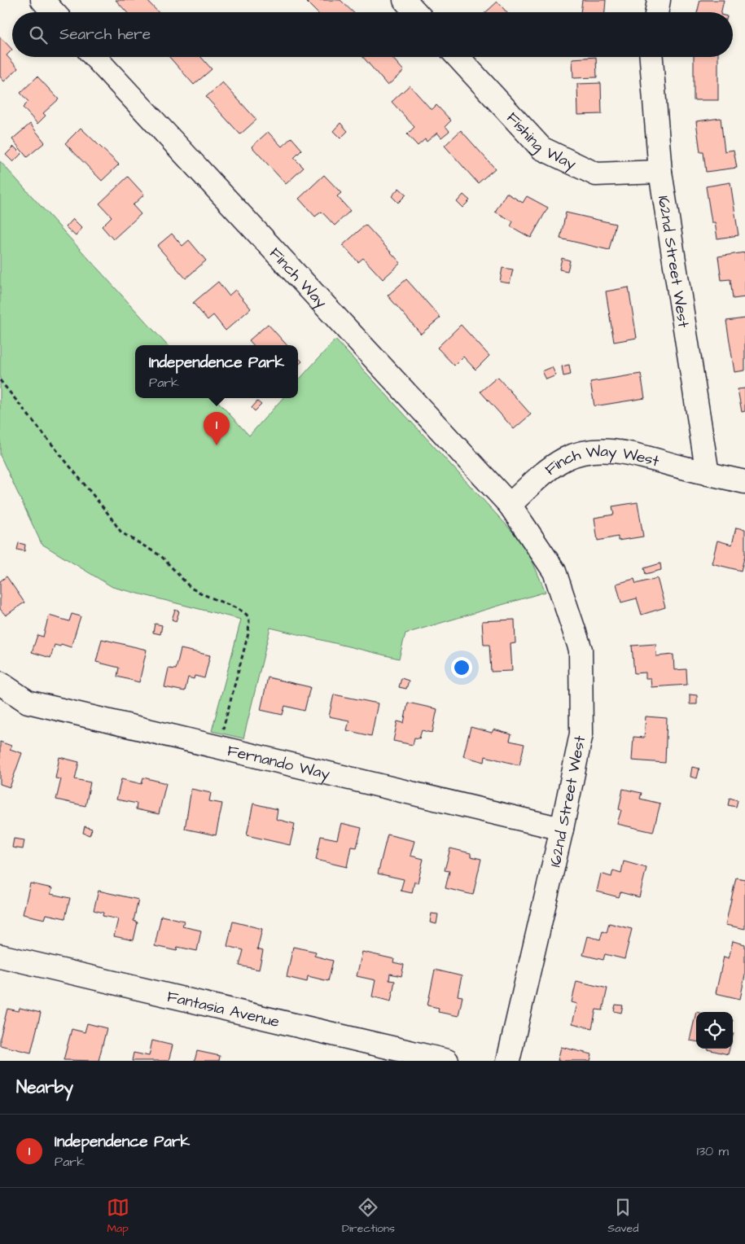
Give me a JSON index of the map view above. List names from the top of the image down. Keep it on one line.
{"streets":{"street":["Fishing Way","162nd Street West","Finch Way","Finch Way West","Fernando Way","Fantasia Avenue"]},"crossings":[["Fishing Way","162nd Street West"],["162nd Street West","Finch Way"],["162nd Street West","Finch Way West"],["162nd Street West","Fernando Way"],["Finch Way","Finch Way West"]],"page":{"search":"Search here","popup":["Independence Park","Park"],"pins":"1","heading":"Nearby","list":[{"mark":"1","name":"Independence Park","note":"Park","value":"130 m"}],"nav":["Map","Directions","Saved"]}}
